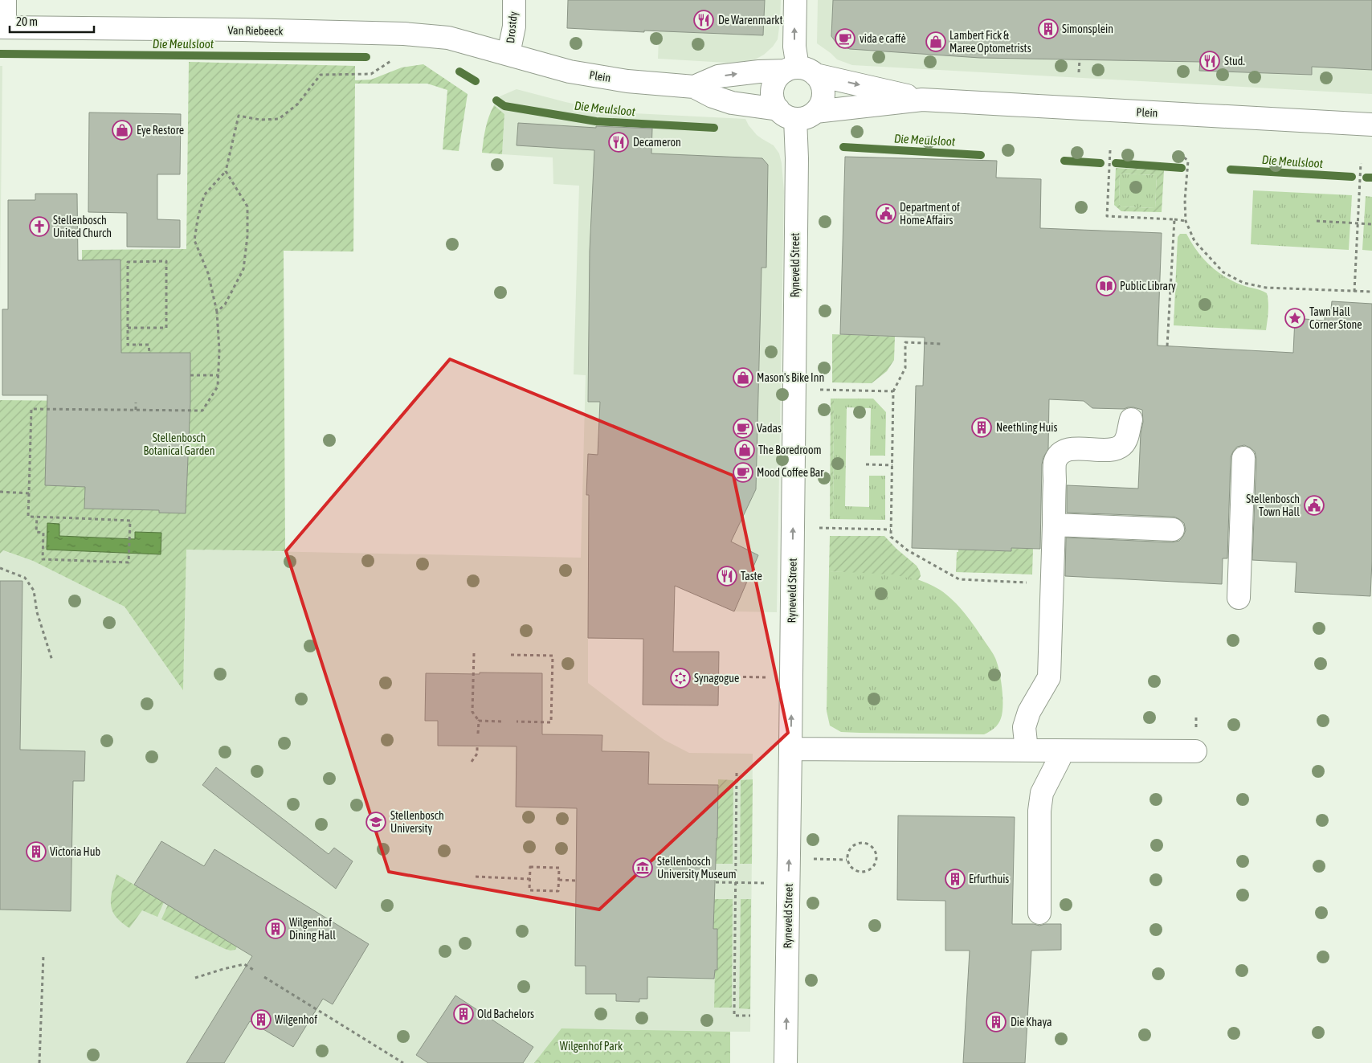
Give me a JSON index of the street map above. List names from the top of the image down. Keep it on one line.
{"streets":{"street":["Drostdy","Van Riebeeck","Plein","Ryneveld Street"]},"crossings":[["Drostdy","Van Riebeeck"],["Drostdy","Plein"],["Van Riebeeck","Plein"],["Plein","Ryneveld Street"]],"one_way":["Ryneveld Street"],"water":["Die Meulsloot"],"parks":["Stellenbosch Botanical Garden","Wilgenhof Park"],"places":{"restaurant":["De Warenmarkt","Stud.","Decameron","Taste"],"building":["Simonsplein","Neethling Huis","Victoria Hub","Erfurthuis","Wilgenhof Dining Hall","Old Bachelors","Wilgenhof","Die Khaya"],"cafe":["vida e caffè","Vadas","Mood Coffee Bar"],"shop":["Lambert Fick & Maree Optometrists","Eye Restore","Mason's Bike Inn","The Boredroom"],"public building":["Department of Home Affairs","Stellenbosch Town Hall"],"church":["Stellenbosch United Church"],"library":["Public Library"],"place":["Tawn Hall Corner Stone"],"synagogue":["Synagogue"],"school or university":["Stellenbosch University"],"museum":["Stellenbosch University Museum"]},"scale_bar":"20 m"}
